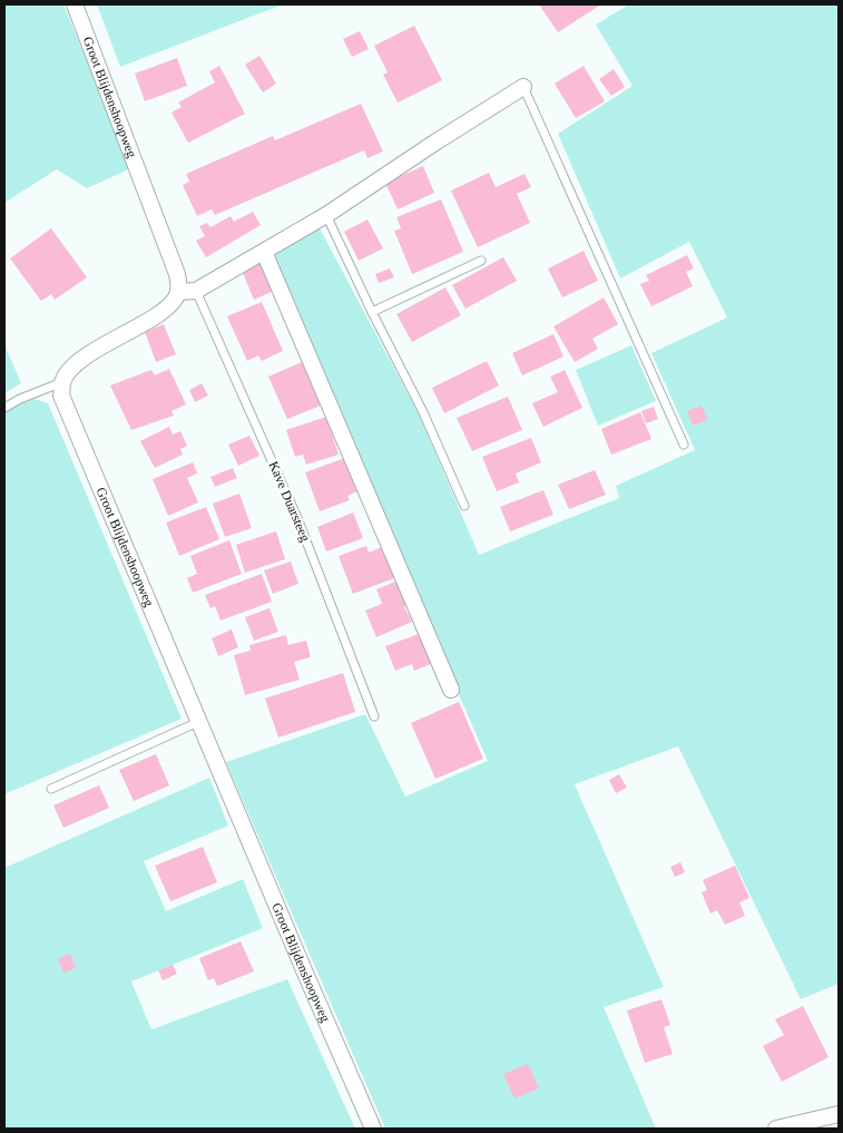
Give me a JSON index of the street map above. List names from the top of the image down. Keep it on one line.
{"streets":{"street":["Groot Blijdenshoopweg"],"lane":["Kave Duarsteeg"]}}
